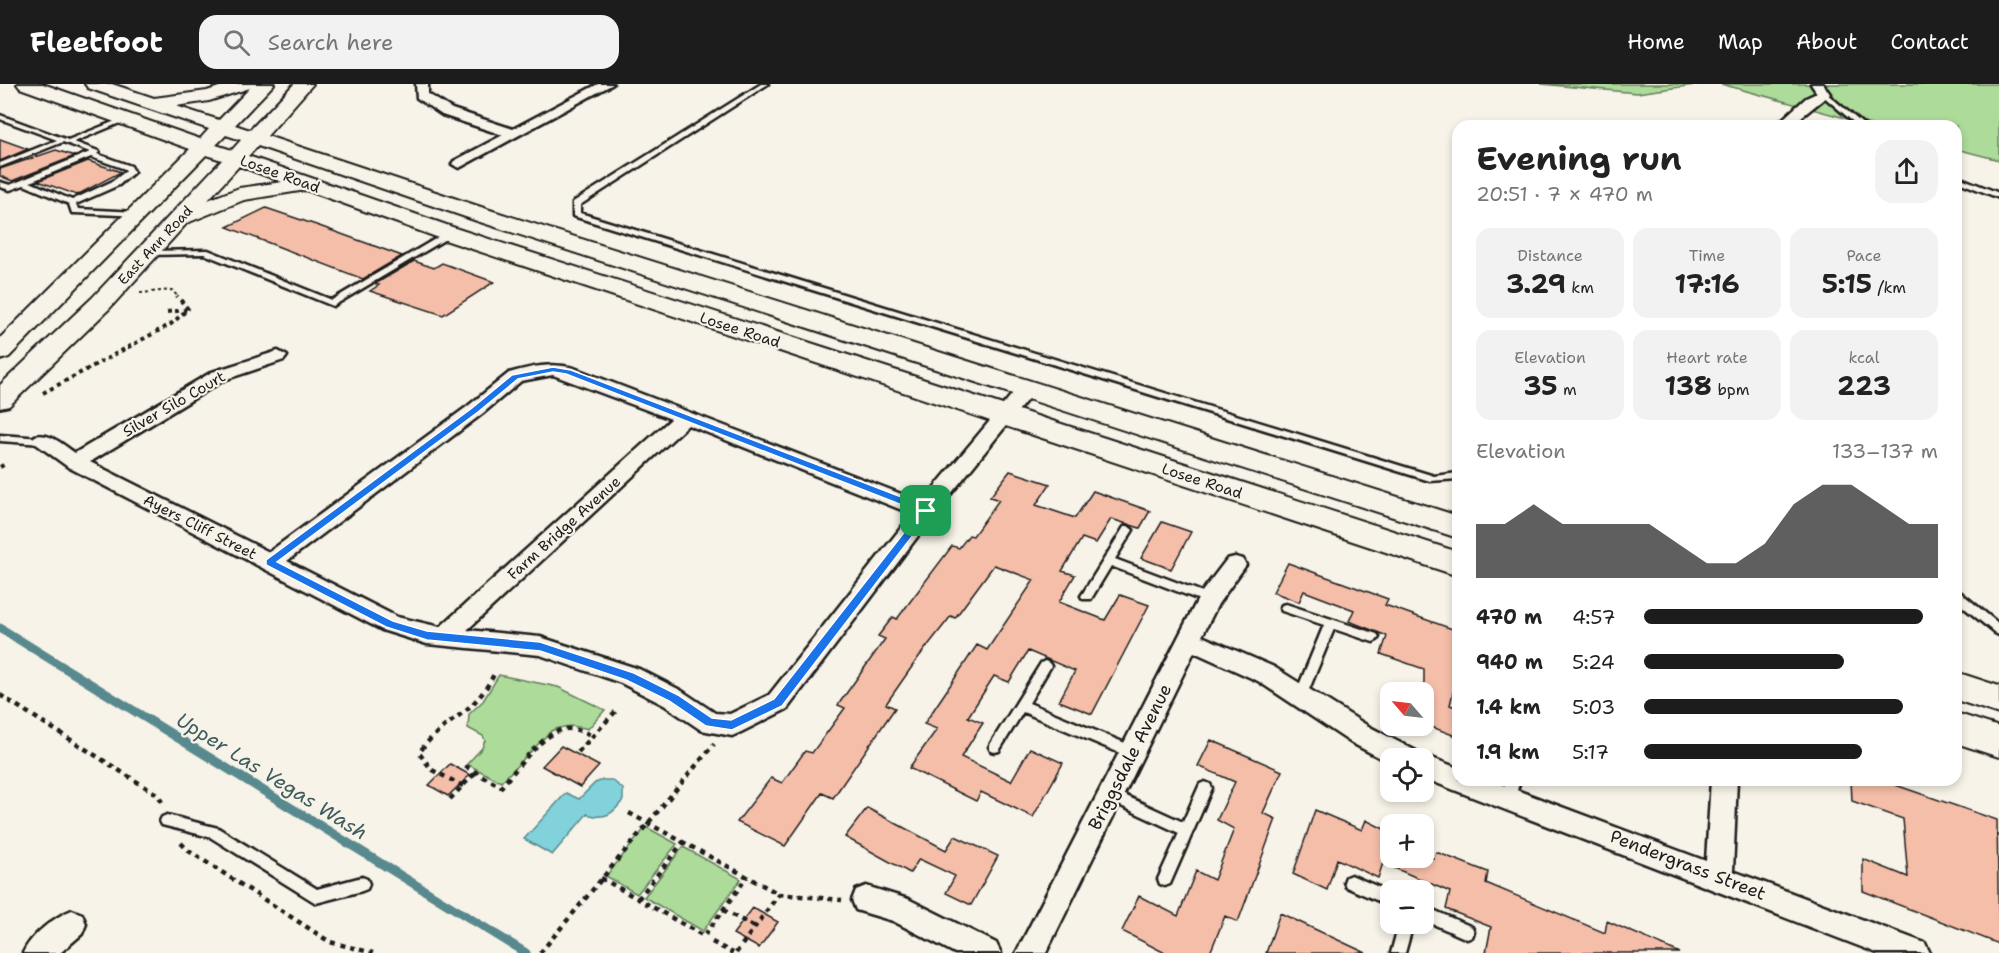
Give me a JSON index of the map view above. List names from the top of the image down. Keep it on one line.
{"streets":{"main road":["Losee Road","East Ann Road"],"street":["Silver Silo Court","Ayers Cliff Street","Farm Bridge Avenue","Briggsdale Avenue","Pendergrass Street"]},"crossings":[["Losee Road","East Ann Road"],["Silver Silo Court","Ayers Cliff Street"],["Ayers Cliff Street","Farm Bridge Avenue"]],"water":["Upper Las Vegas Wash"],"north":"top left","page":{"header":"Fleetfoot","search":"Search here","nav":["Home","Map","About","Contact"],"heading":["Evening run","20:51 · 7 × 470 m"],"stats":[["Distance","3.29 km"],["Time","17:16"],["Pace","5:15 /km"],["Elevation","35 m"],["Heart rate","138 bpm"],["kcal","223"]],"chart":["Elevation","133–137 m"],"list":[{"name":"470 m","note":"4:57"},{"name":"940 m","note":"5:24"},{"name":"1.4 km","note":"5:03"},{"name":"1.9 km","note":"5:17"}],"map_buttons":["+","−"]}}
